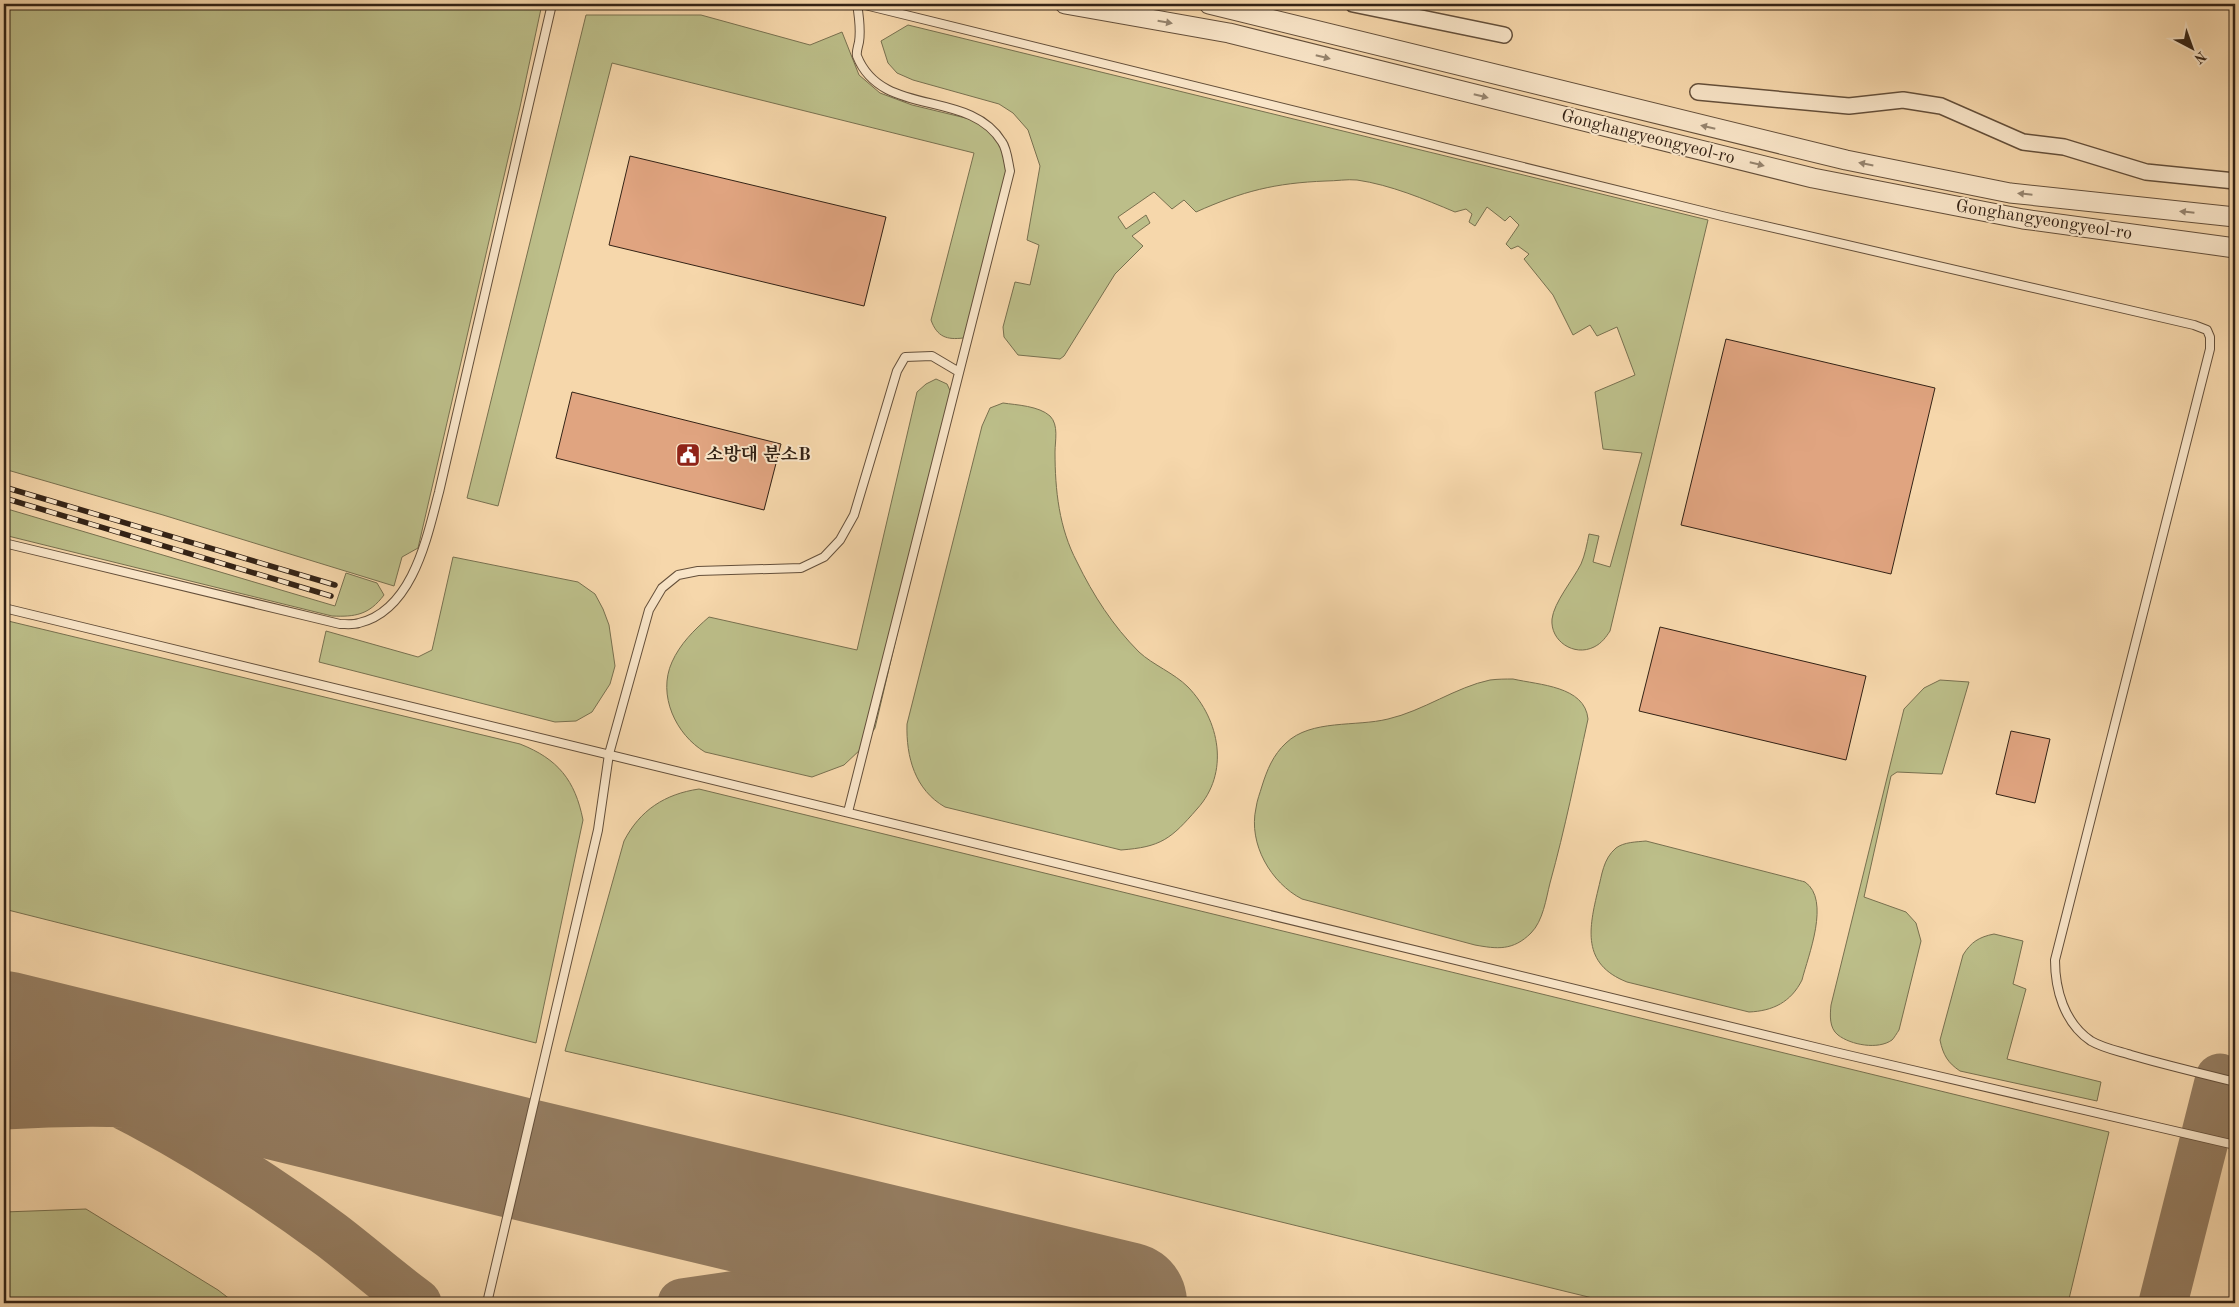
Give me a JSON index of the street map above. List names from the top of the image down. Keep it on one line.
{"streets":{"street":["Gonghangyeongyeol-ro"]},"places":{"public building":["소방대 분소B"]},"north":"bottom right"}
